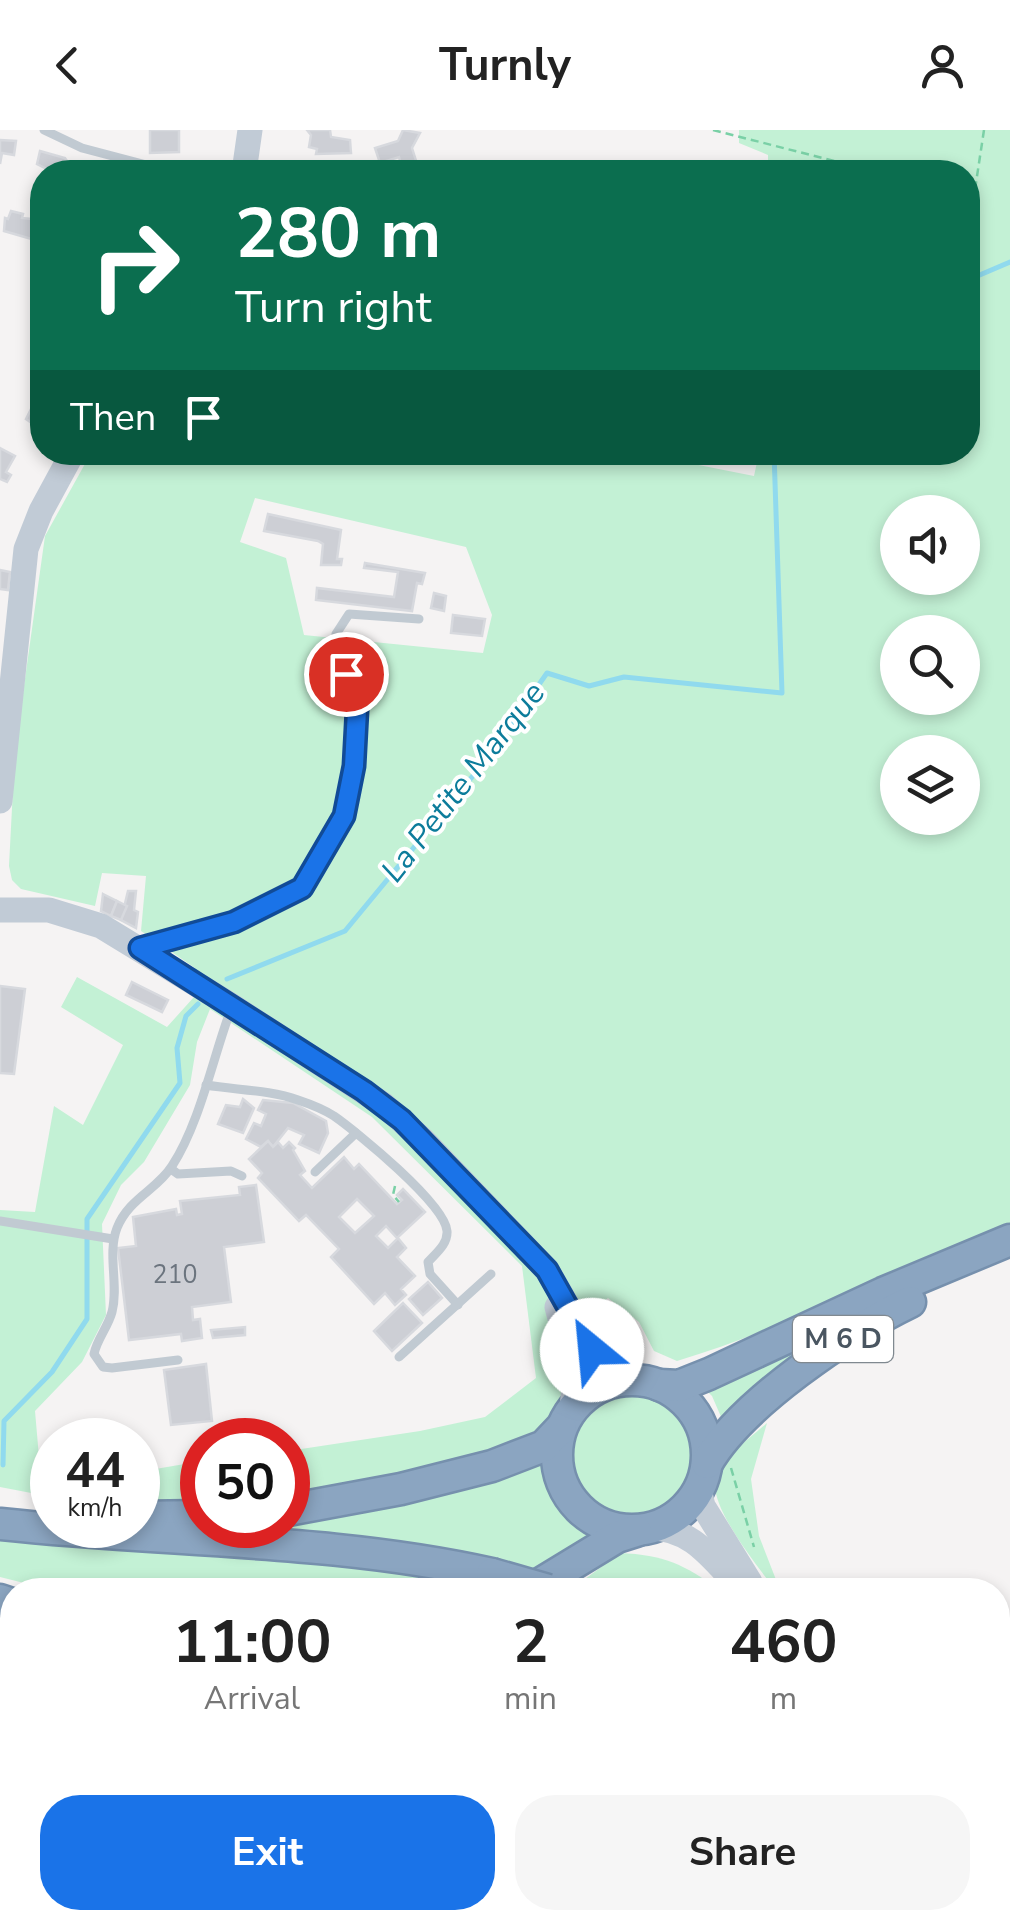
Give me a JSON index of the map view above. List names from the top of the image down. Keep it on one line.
{"streets":{"highway":["M 6 D"]},"water":["La Petite Marque"],"house_numbers":["210"],"page":{"header":"Turnly","turn":["280 m","Turn right"],"then":"Then","speed":"44 km/h","limit":"50","eta":["11:00","Arrival","2","min","460","m"],"buttons":["Exit","Share"]}}
